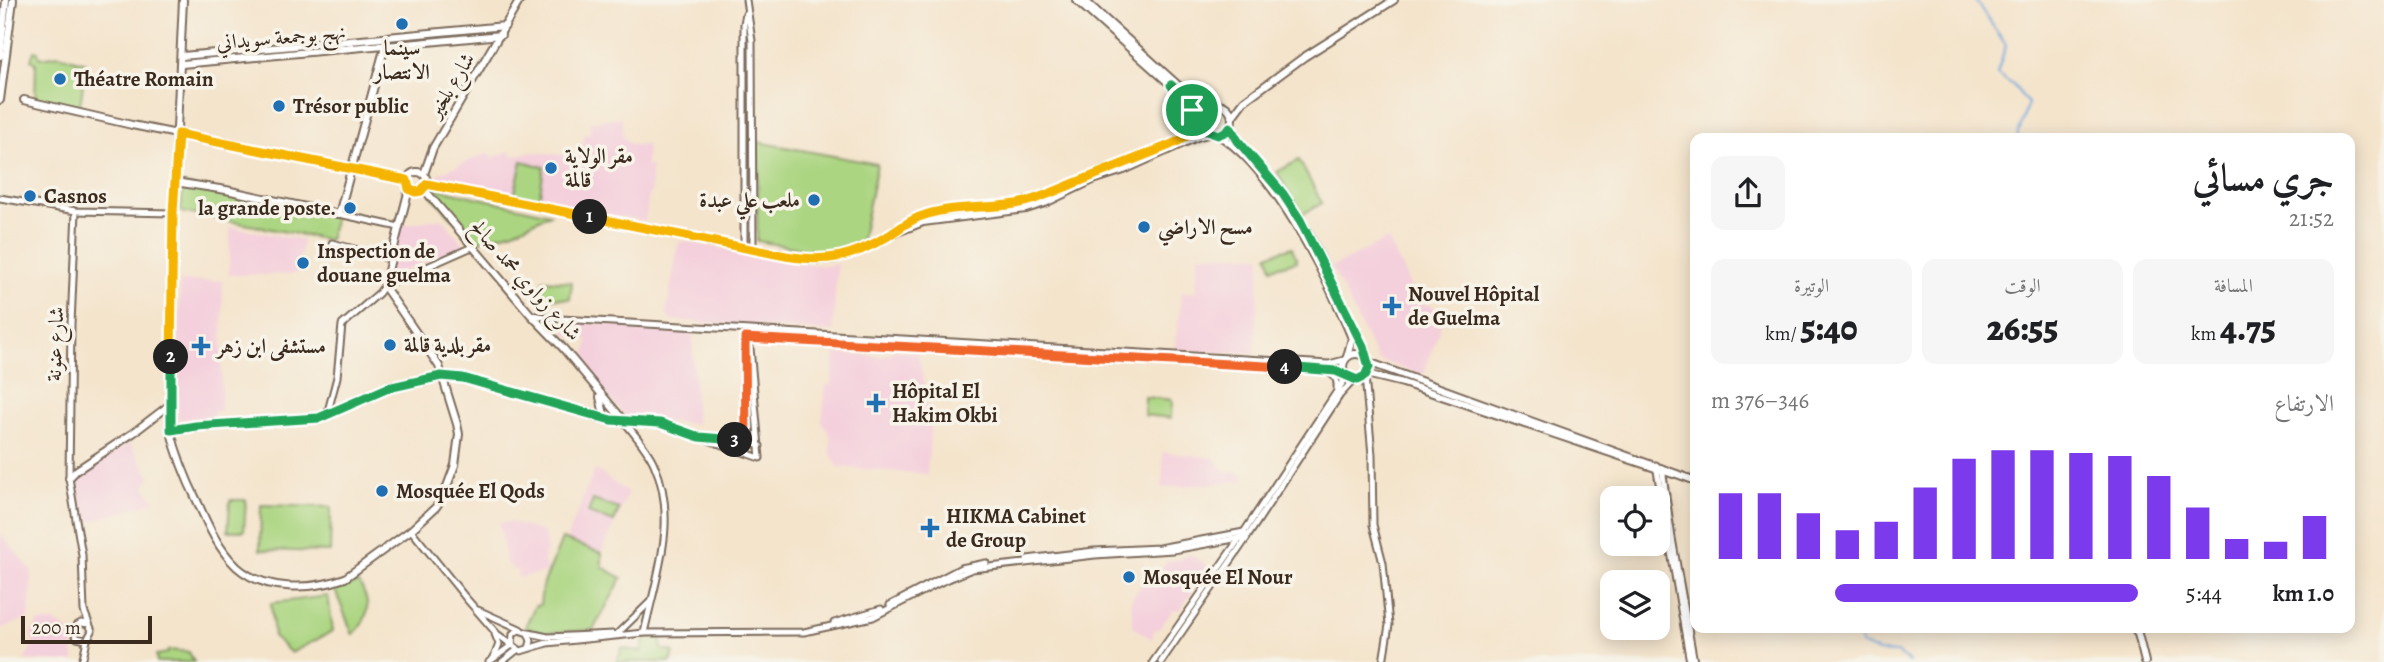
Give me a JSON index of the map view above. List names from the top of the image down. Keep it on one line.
{"streets":{"main road":["نهج بوجمعة سويداني","شارع بلخير","شارع زواوي محمد صالح"],"street":["شارع عنونة"]},"crossings":[["نهج بوجمعة سويداني","شارع بلخير"],["شارع بلخير","شارع زواوي محمد صالح"]],"places":{"other":["سينما الانتصار","Théatre Romain","Trésor public","مقر الولاية قالمة","Casnos","ملعب علي عبدة","la grande poste.","مسح الاراضي","Inspection de douane guelma","مقر بلدية قالمة","Mosquée El Qods","Mosquée El Nour"],"health":["Nouvel Hôpital de Guelma","مستشفى ابن زهر","Hôpital El Hakim Okbi","HIKMA Cabinet de Group"]},"scale_bar":"200 m","page":{"heading":["جري مسائي","21:52"],"pins":["1","2","4","3"],"stats":[["المسافة","4.75 km"],["الوقت","26:55"],["الوتيرة","5:40 /km"]],"chart":["الارتفاع","346–376 m"],"list":[{"name":"1.0 km","note":"5:44"}],"scale":"200 m"}}
